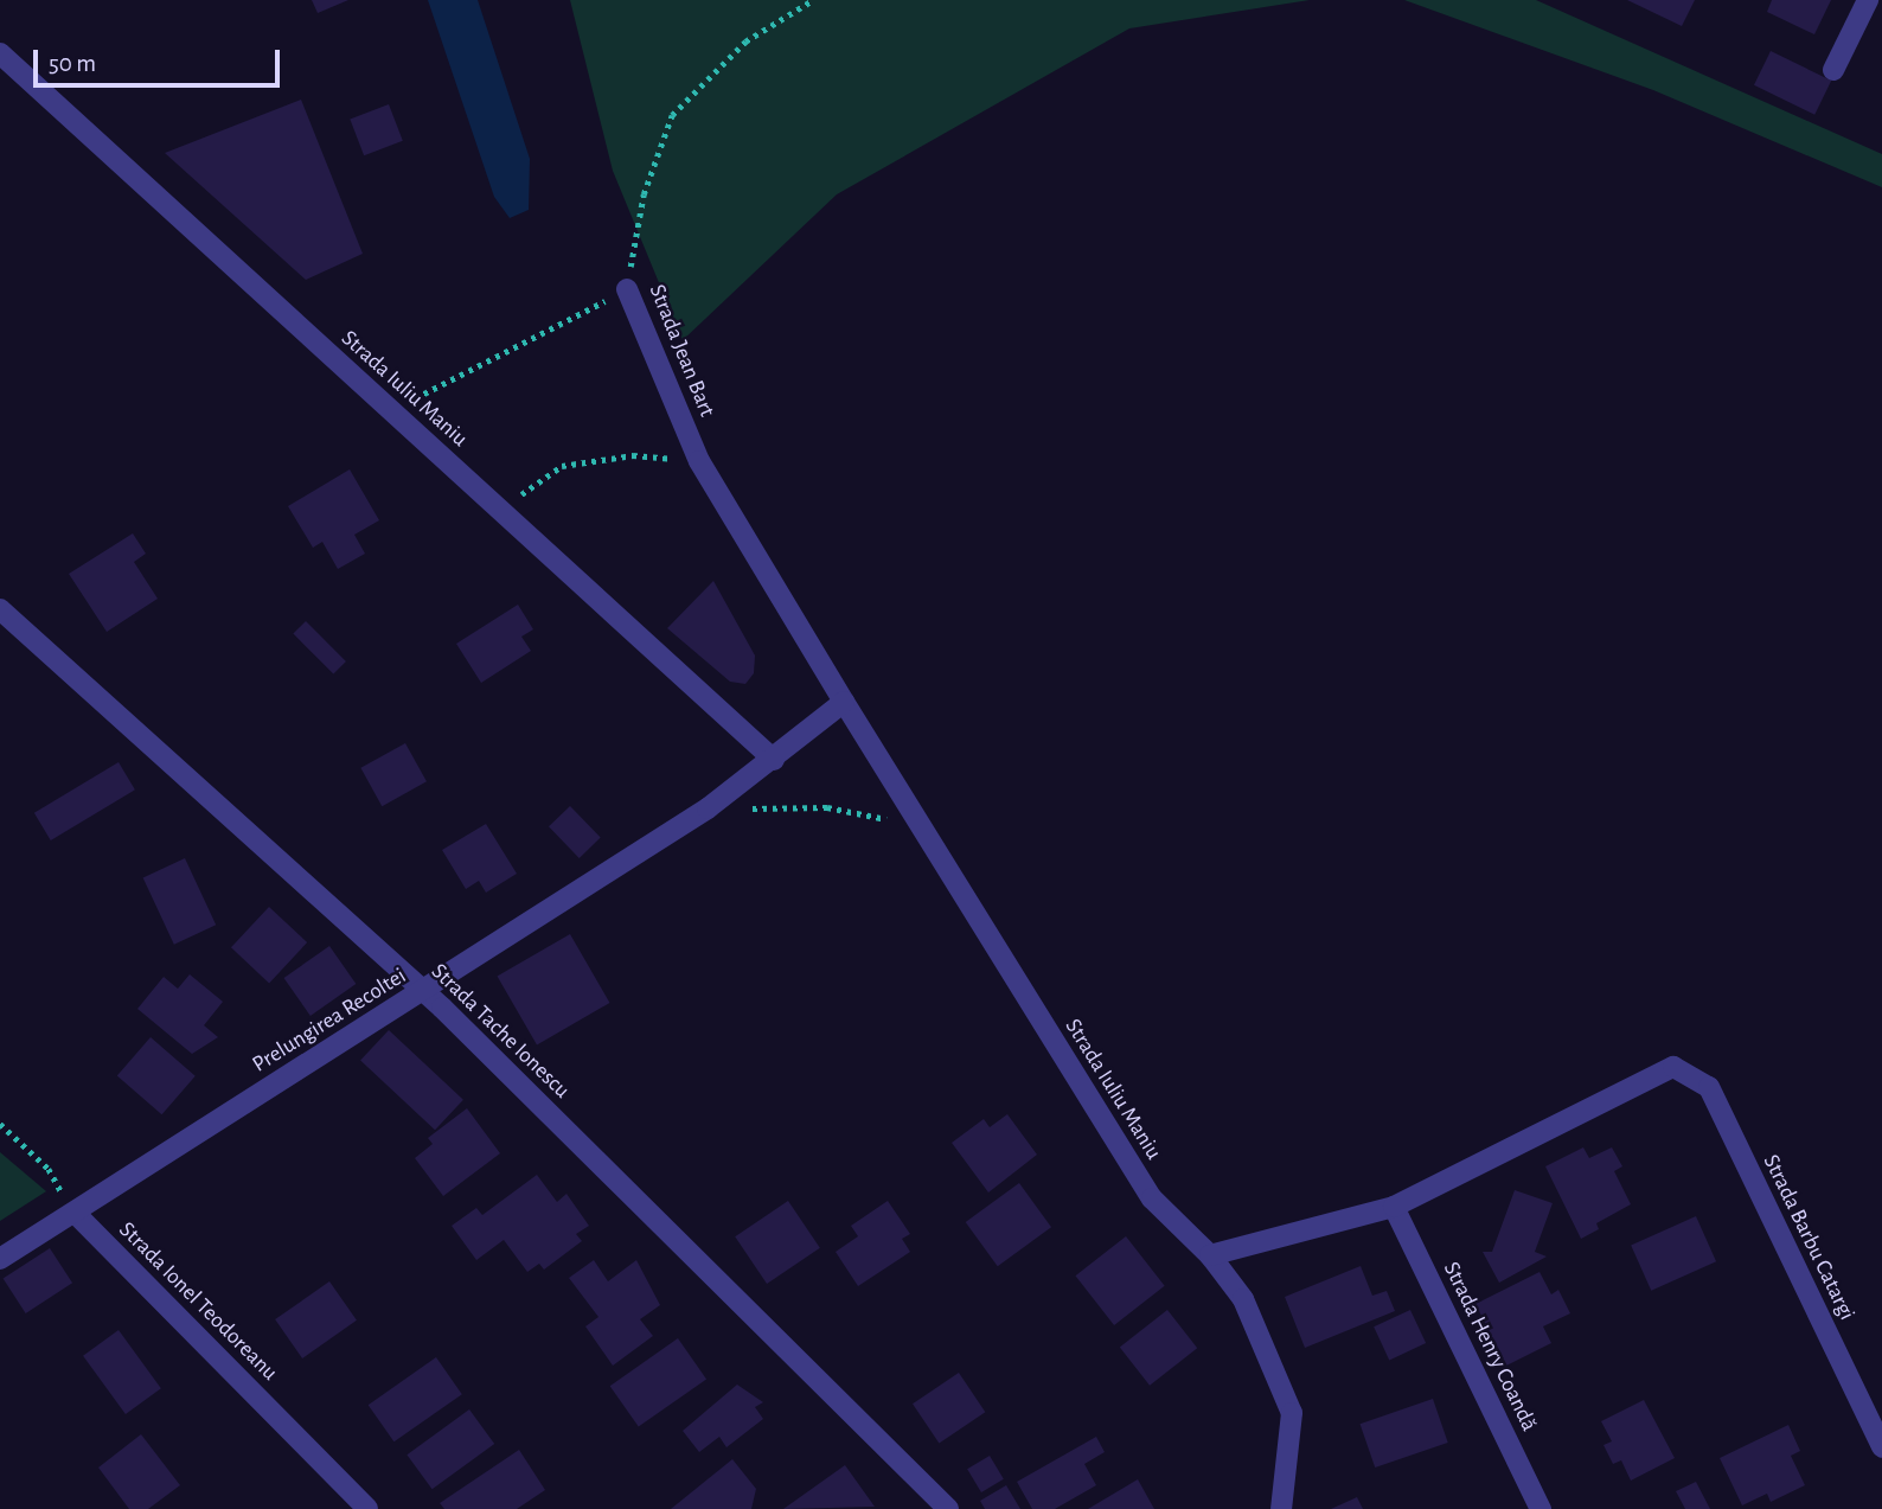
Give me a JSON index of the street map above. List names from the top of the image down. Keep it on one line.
{"streets":{"street":["Strada Jean Bart","Strada Iuliu Maniu","Prelungirea Recoltei","Strada Tache Ionescu","Strada Barbu Catargi","Strada Ionel Teodoreanu","Strada Henry Coandă"]},"crossings":[["Strada Jean Bart","Strada Iuliu Maniu"],["Strada Jean Bart","Prelungirea Recoltei"],["Strada Iuliu Maniu","Prelungirea Recoltei"],["Prelungirea Recoltei","Strada Tache Ionescu"],["Prelungirea Recoltei","Strada Ionel Teodoreanu"],["Strada Barbu Catargi","Strada Henry Coandă"]],"scale_bar":"50 m"}
